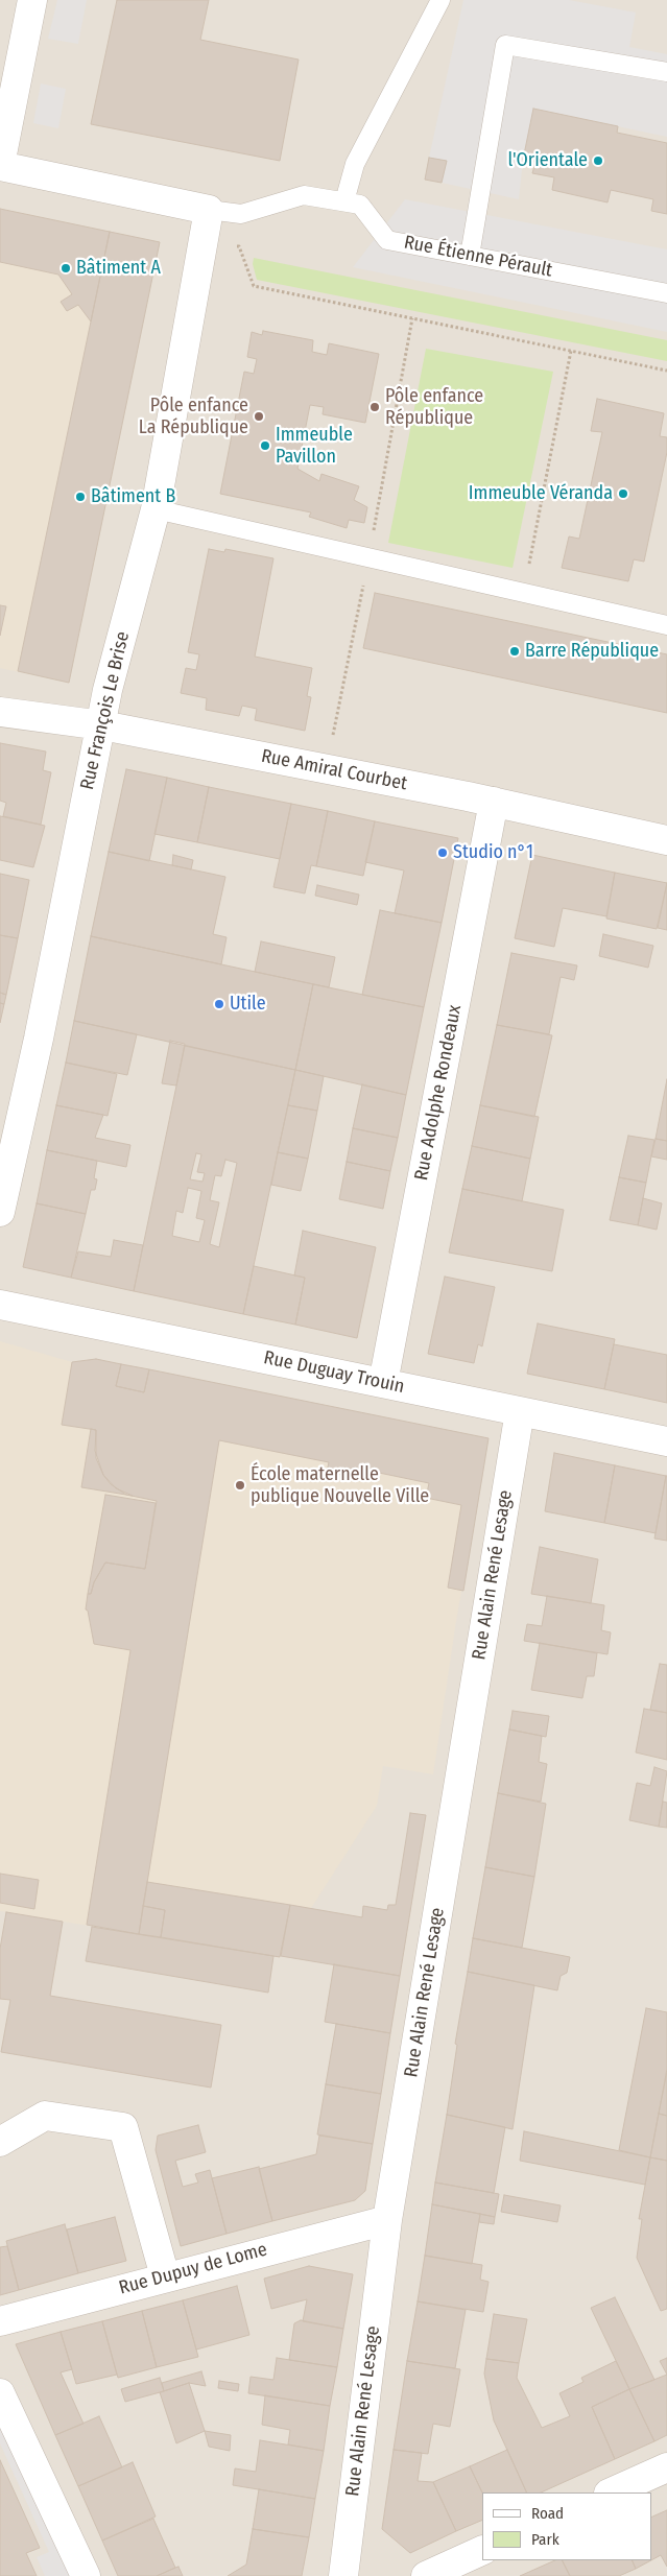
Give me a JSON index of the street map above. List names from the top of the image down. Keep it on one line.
{"streets":{"street":["Rue Étienne Pérault","Rue François Le Brise","Rue Amiral Courbet","Rue Adolphe Rondeaux","Rue Duguay Trouin","Rue Alain René Lesage","Rue Dupuy de Lome"]},"crossings":[["Rue Étienne Pérault","Rue François Le Brise"],["Rue François Le Brise","Rue Amiral Courbet"],["Rue Amiral Courbet","Rue Adolphe Rondeaux"],["Rue Adolphe Rondeaux","Rue Duguay Trouin"],["Rue Duguay Trouin","Rue Alain René Lesage"],["Rue Alain René Lesage","Rue Dupuy de Lome"]],"places":["l'Orientale","Bâtiment A","Pôle enfance République","Pôle enfance La République","Immeuble Pavillon","Immeuble Véranda","Bâtiment B","Barre République","Studio n°1","Utile","École maternelle publique Nouvelle Ville"],"legend":["Road","Park"]}
